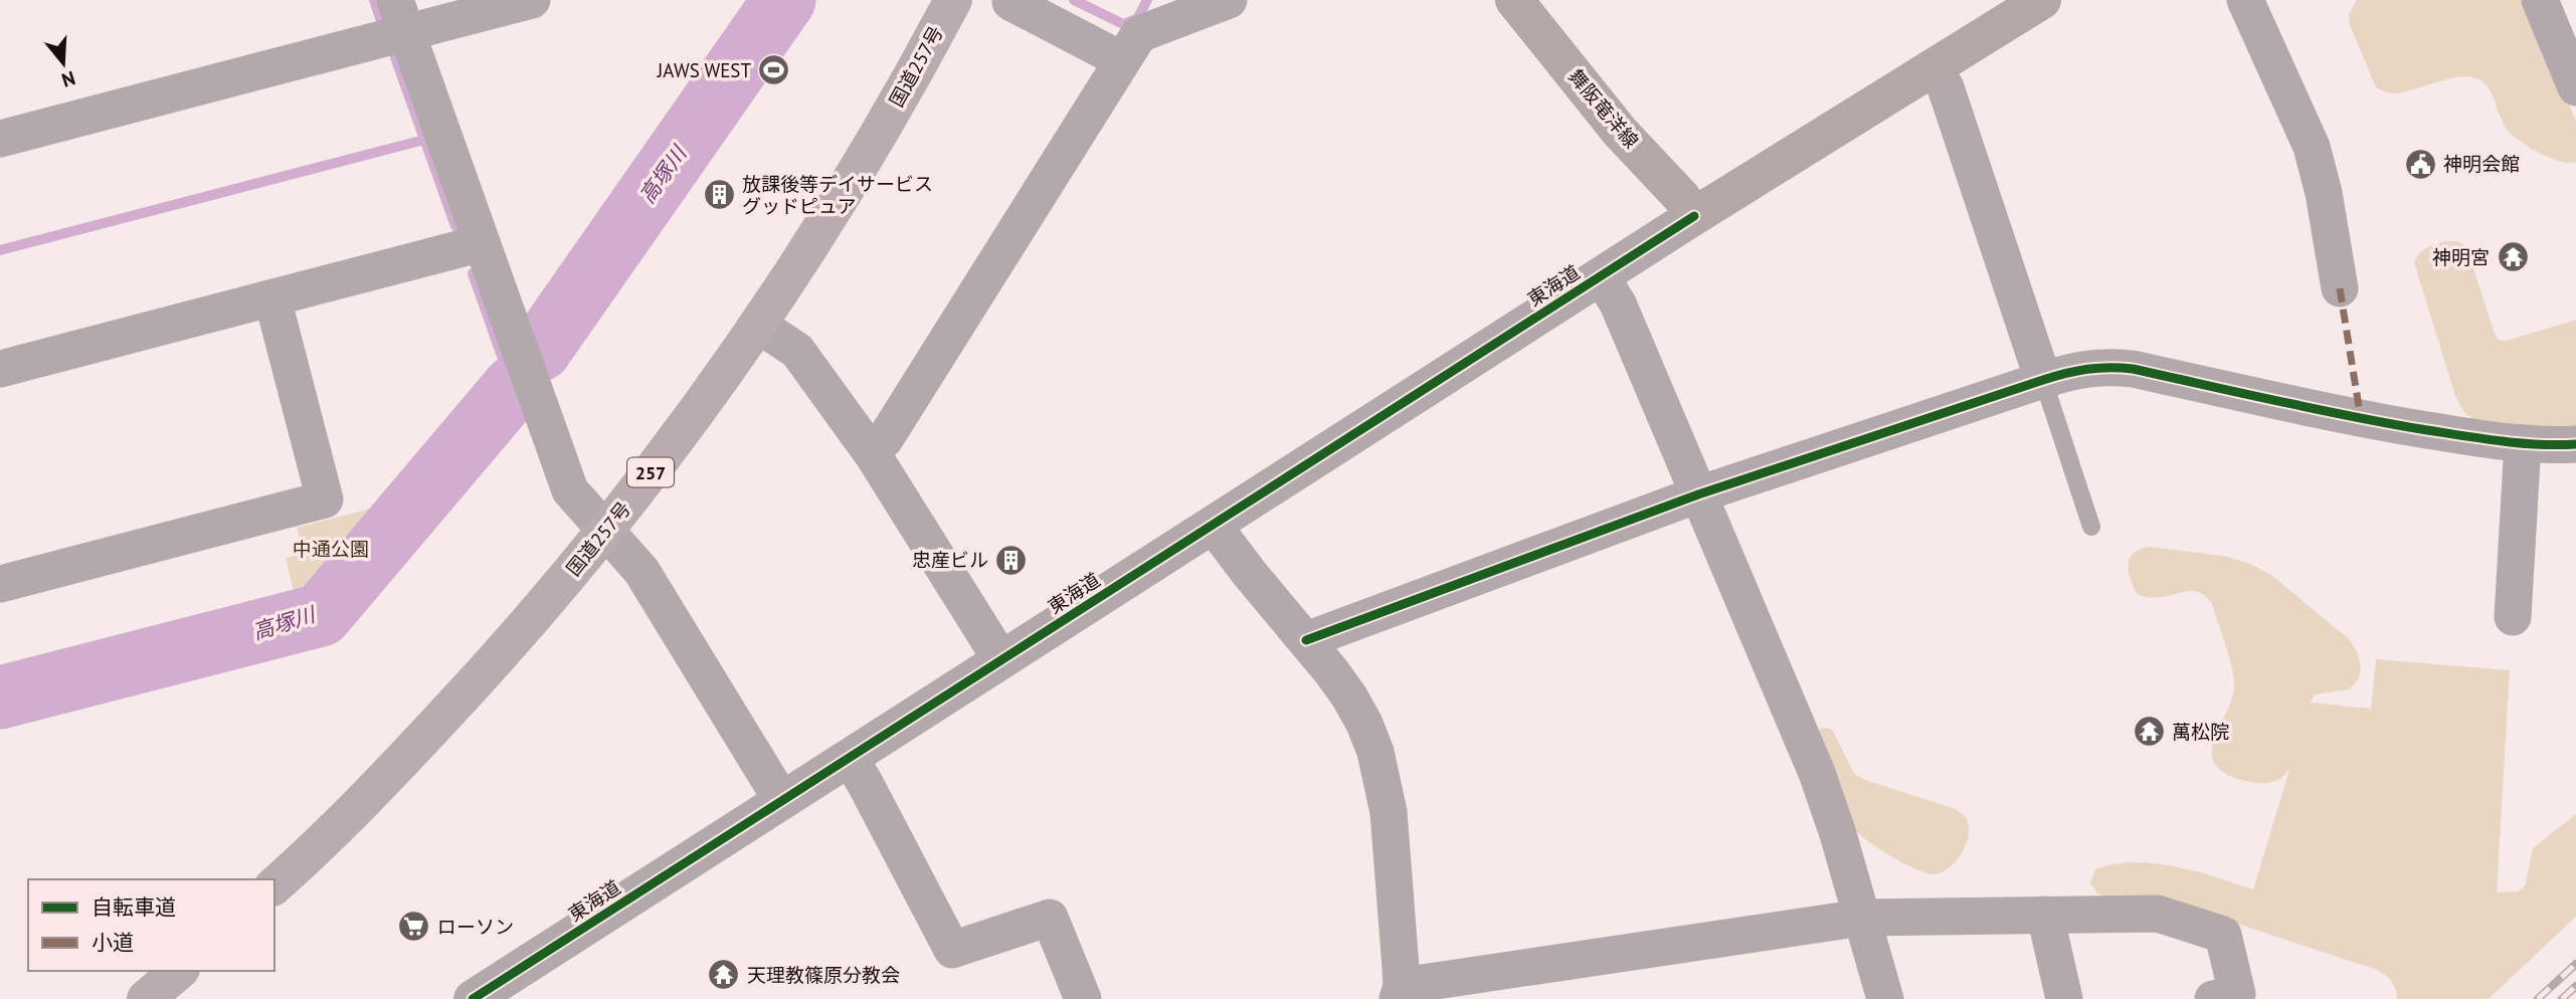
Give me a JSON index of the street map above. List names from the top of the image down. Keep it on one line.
{"streets":{"highway":["国道257号","257"],"main road":["舞阪竜洋線","東海道"]},"crossings":[["舞阪竜洋線","東海道"]],"water":["高塚川"],"parks":["中通公園"],"places":{"sports":["JAWS WEST"],"public building":["神明会館"],"building":["放課後等デイサービス グッドピュア","忠産ビル"],"temple":["神明宮","萬松院","天理教篠原分教会"],"supermarket":["ローソン"]},"legend":["自転車道","小道"],"north":"bottom"}
